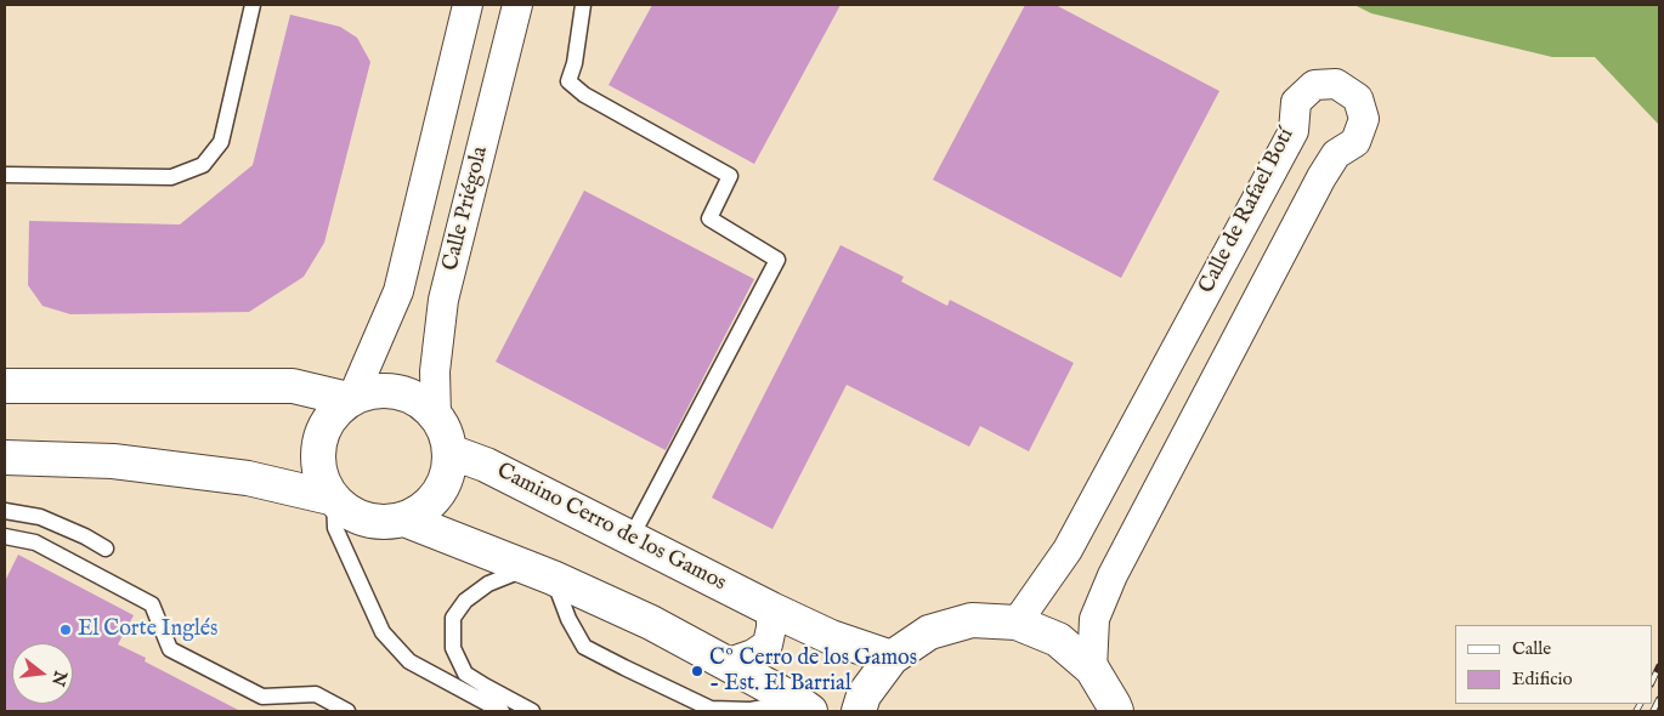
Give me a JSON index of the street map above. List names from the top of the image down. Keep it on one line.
{"streets":{"street":["Calle Priégola","Calle de Rafael Botí","Camino Cerro de los Gamos"]},"crossings":[["Calle Priégola","Camino Cerro de los Gamos"]],"places":["El Corte Inglés","Cº Cerro de los Gamos - Est. El Barrial"],"legend":["Calle","Edificio"],"north":"right"}
